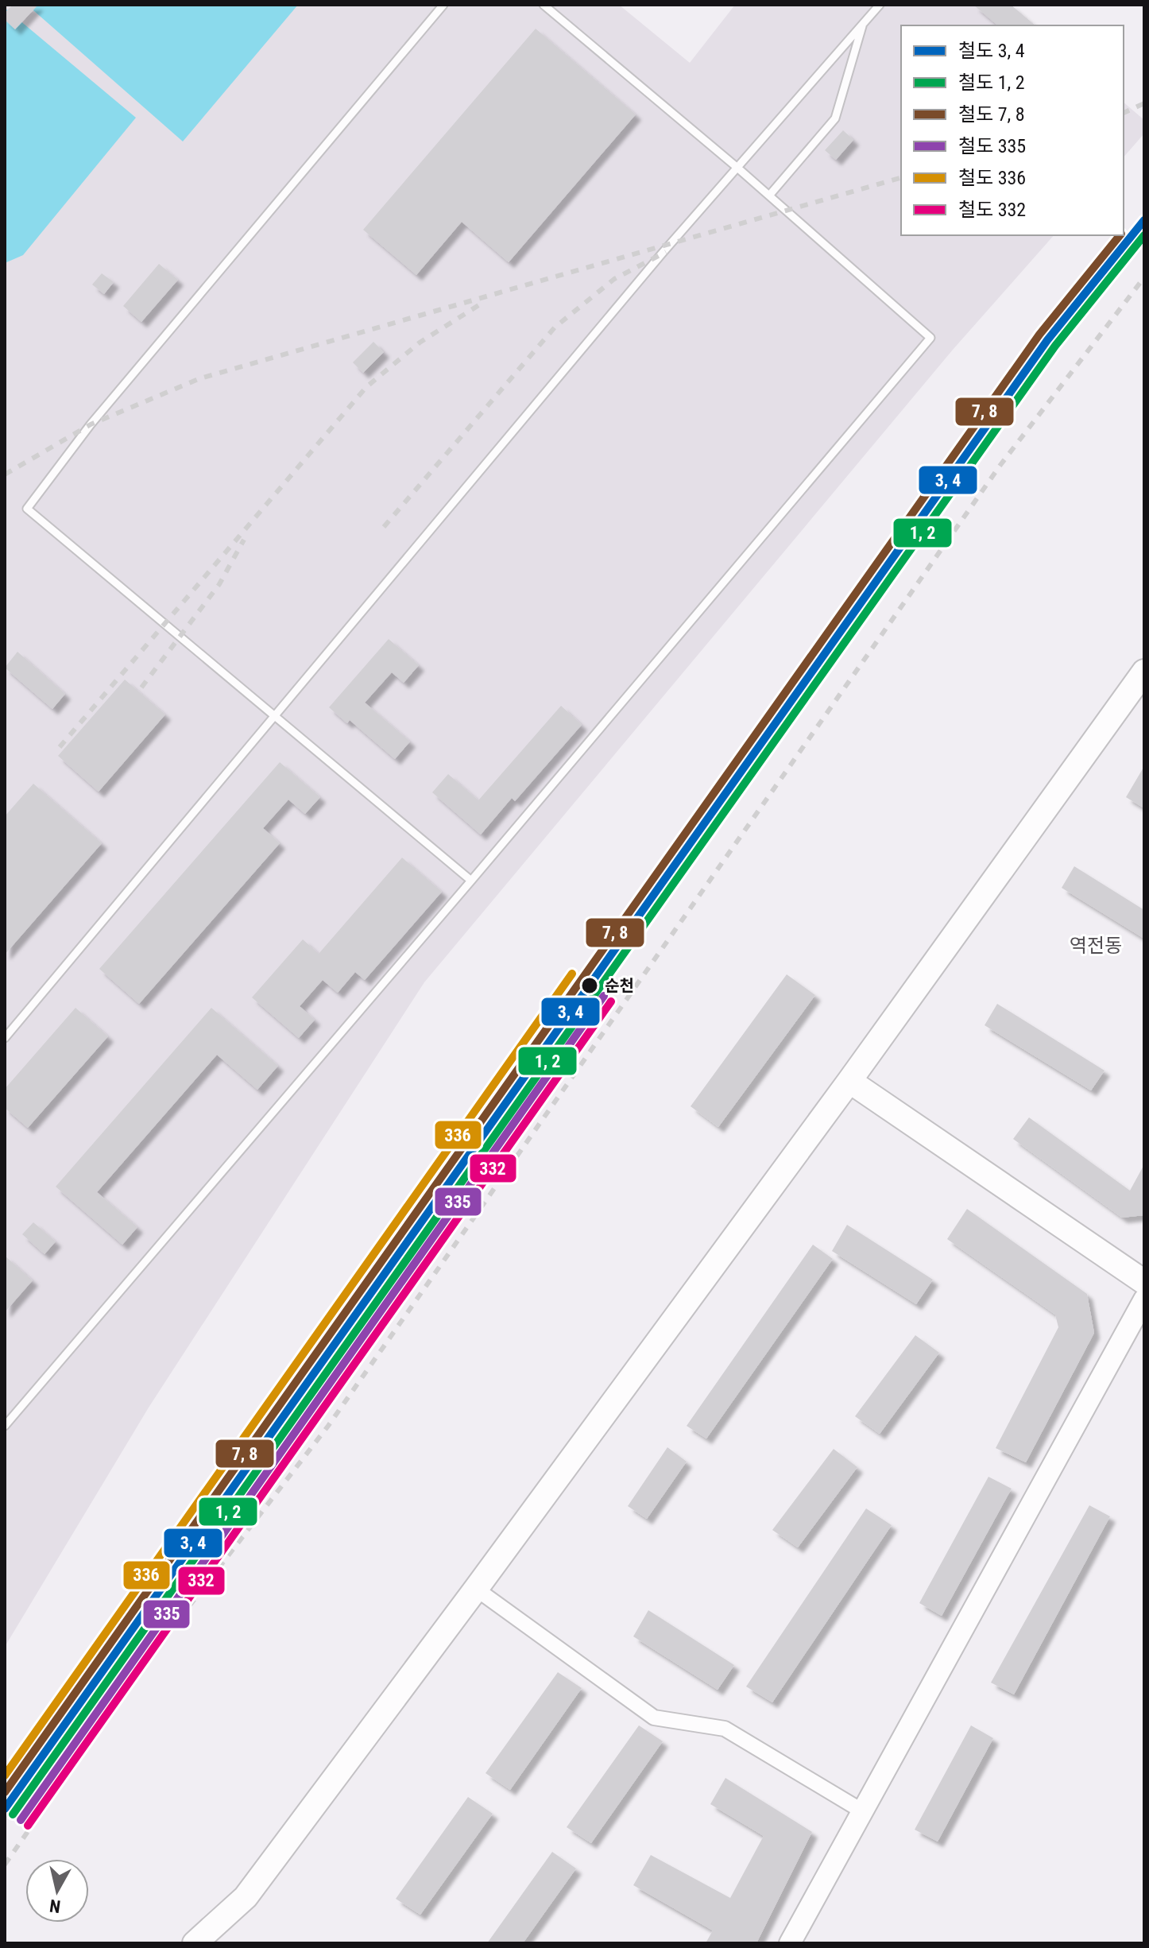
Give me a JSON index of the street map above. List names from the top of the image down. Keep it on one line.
{"districts":["역전동"],"places":["순천"],"lines":["rail line 336","rail line 335","rail line 332"],"legend":["철도 3, 4","철도 1, 2","철도 7, 8","철도 335","철도 336","철도 332"],"north":"bottom"}
